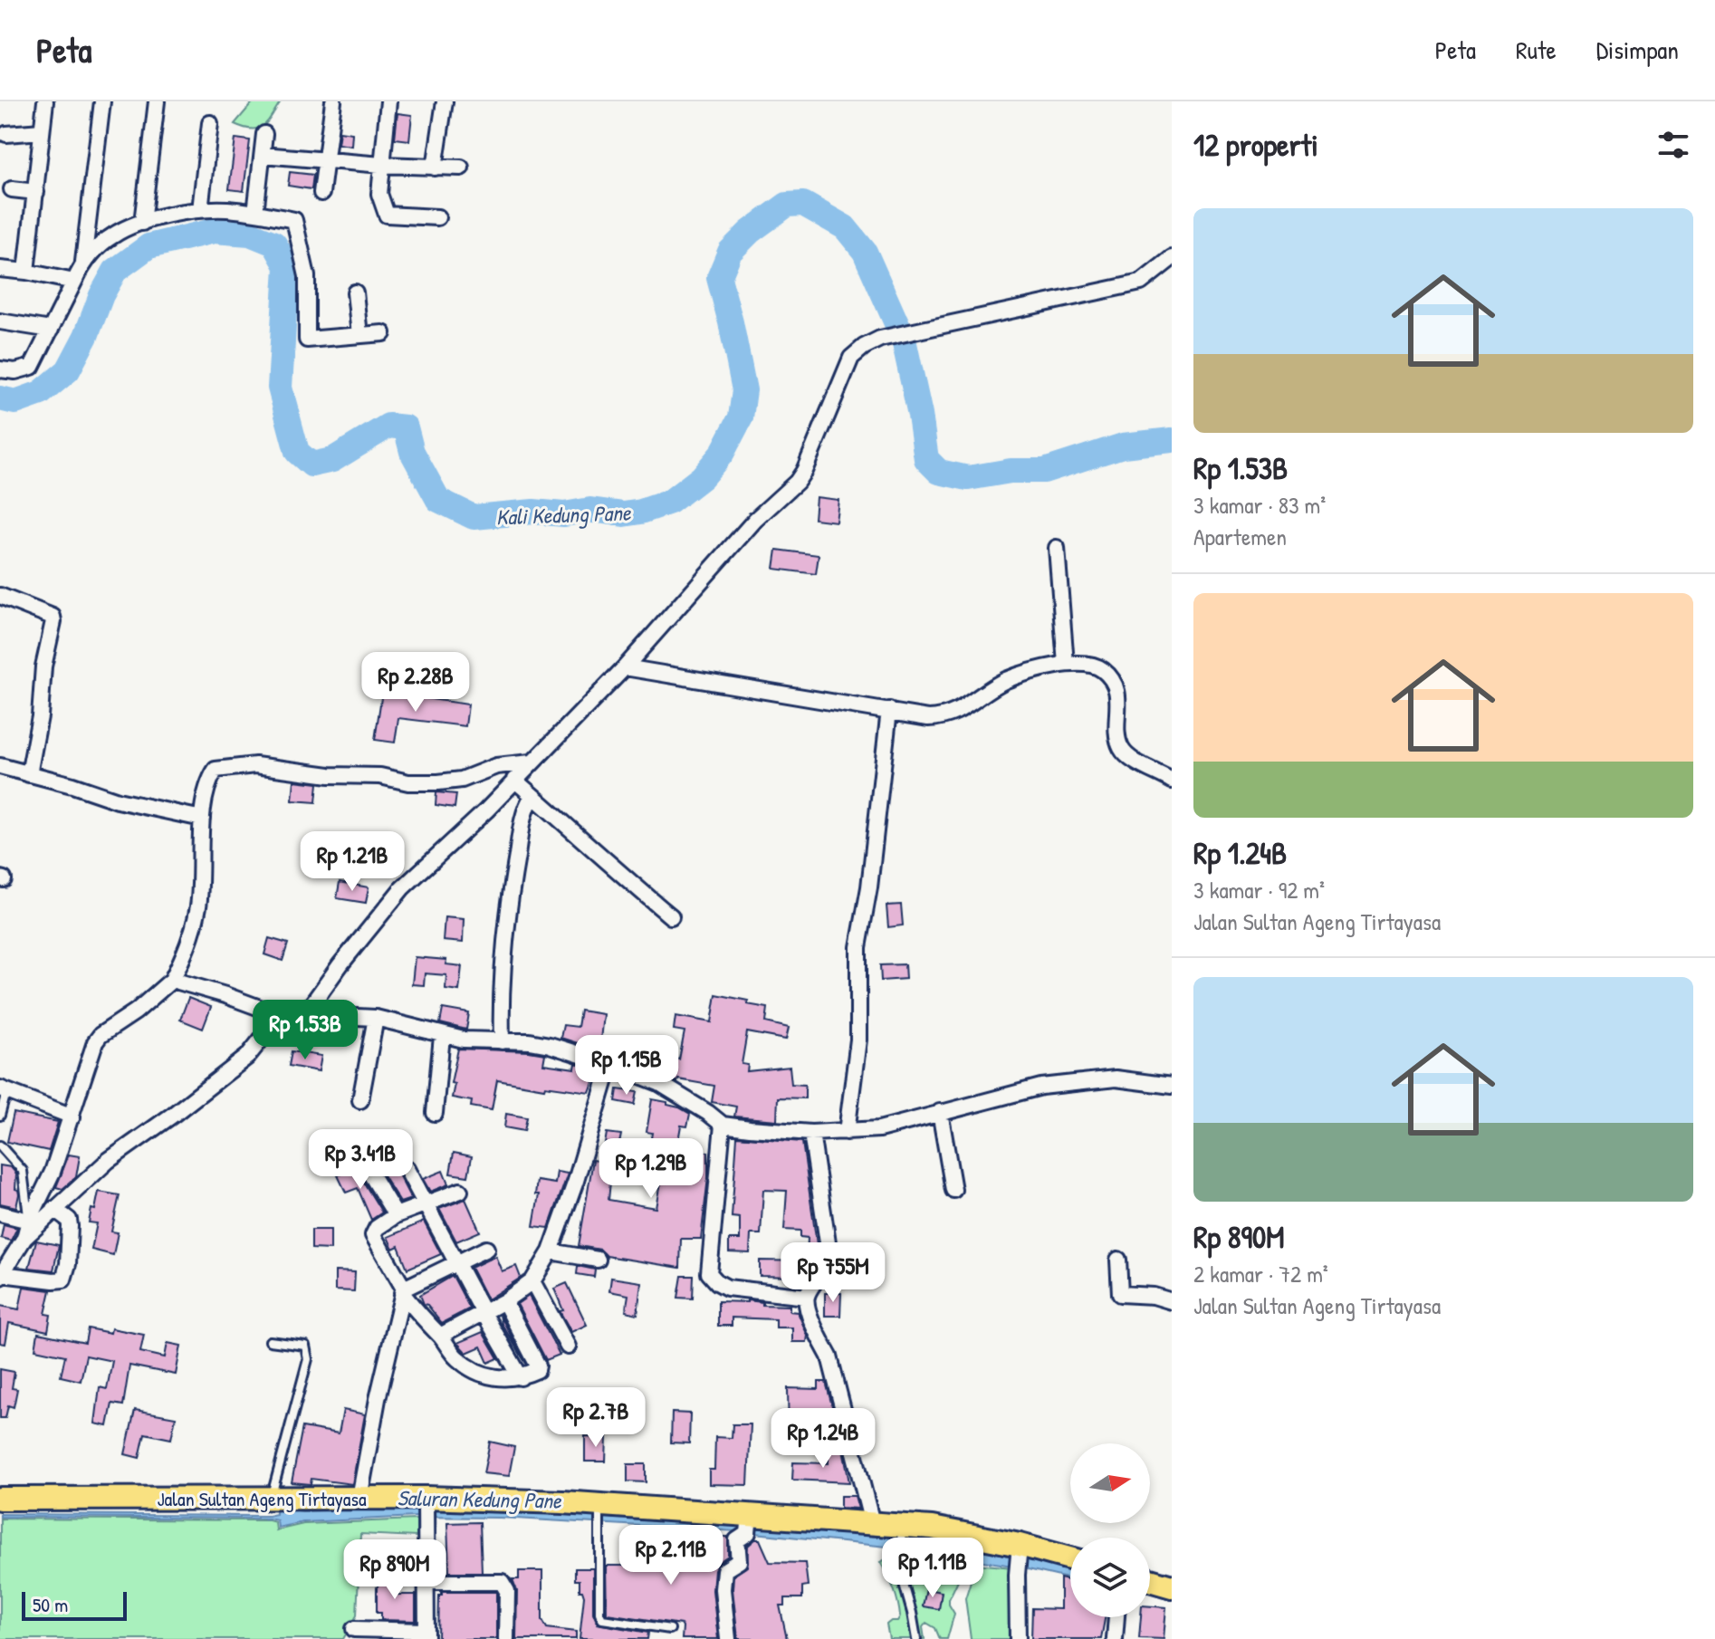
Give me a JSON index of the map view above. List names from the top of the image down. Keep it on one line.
{"streets":{"main road":["Jalan Sultan Ageng Tirtayasa"]},"water":["Kali Kedung Pane","Saluran Kedung Pane"],"scale_bar":"50 m","north":"right","page":{"header":"Peta","nav":["Peta","Rute","Disimpan"],"heading":"12 properti","list":[{"name":"Rp 1.53B","note":"3 kamar · 83 m² · Apartemen"},{"name":"Rp 1.24B","note":"3 kamar · 92 m² · Jalan Sultan Ageng Tirtayasa"},{"name":"Rp 890M","note":"2 kamar · 72 m² · Jalan Sultan Ageng Tirtayasa"}],"price":["Rp 2.28B","Rp 1.21B","Rp 1.53B","Rp 1.15B","Rp 3.41B","Rp 1.29B","Rp 755M","Rp 2.7B","Rp 1.24B","Rp 2.11B","Rp 1.11B","Rp 890M"],"scale":"50 m"}}
